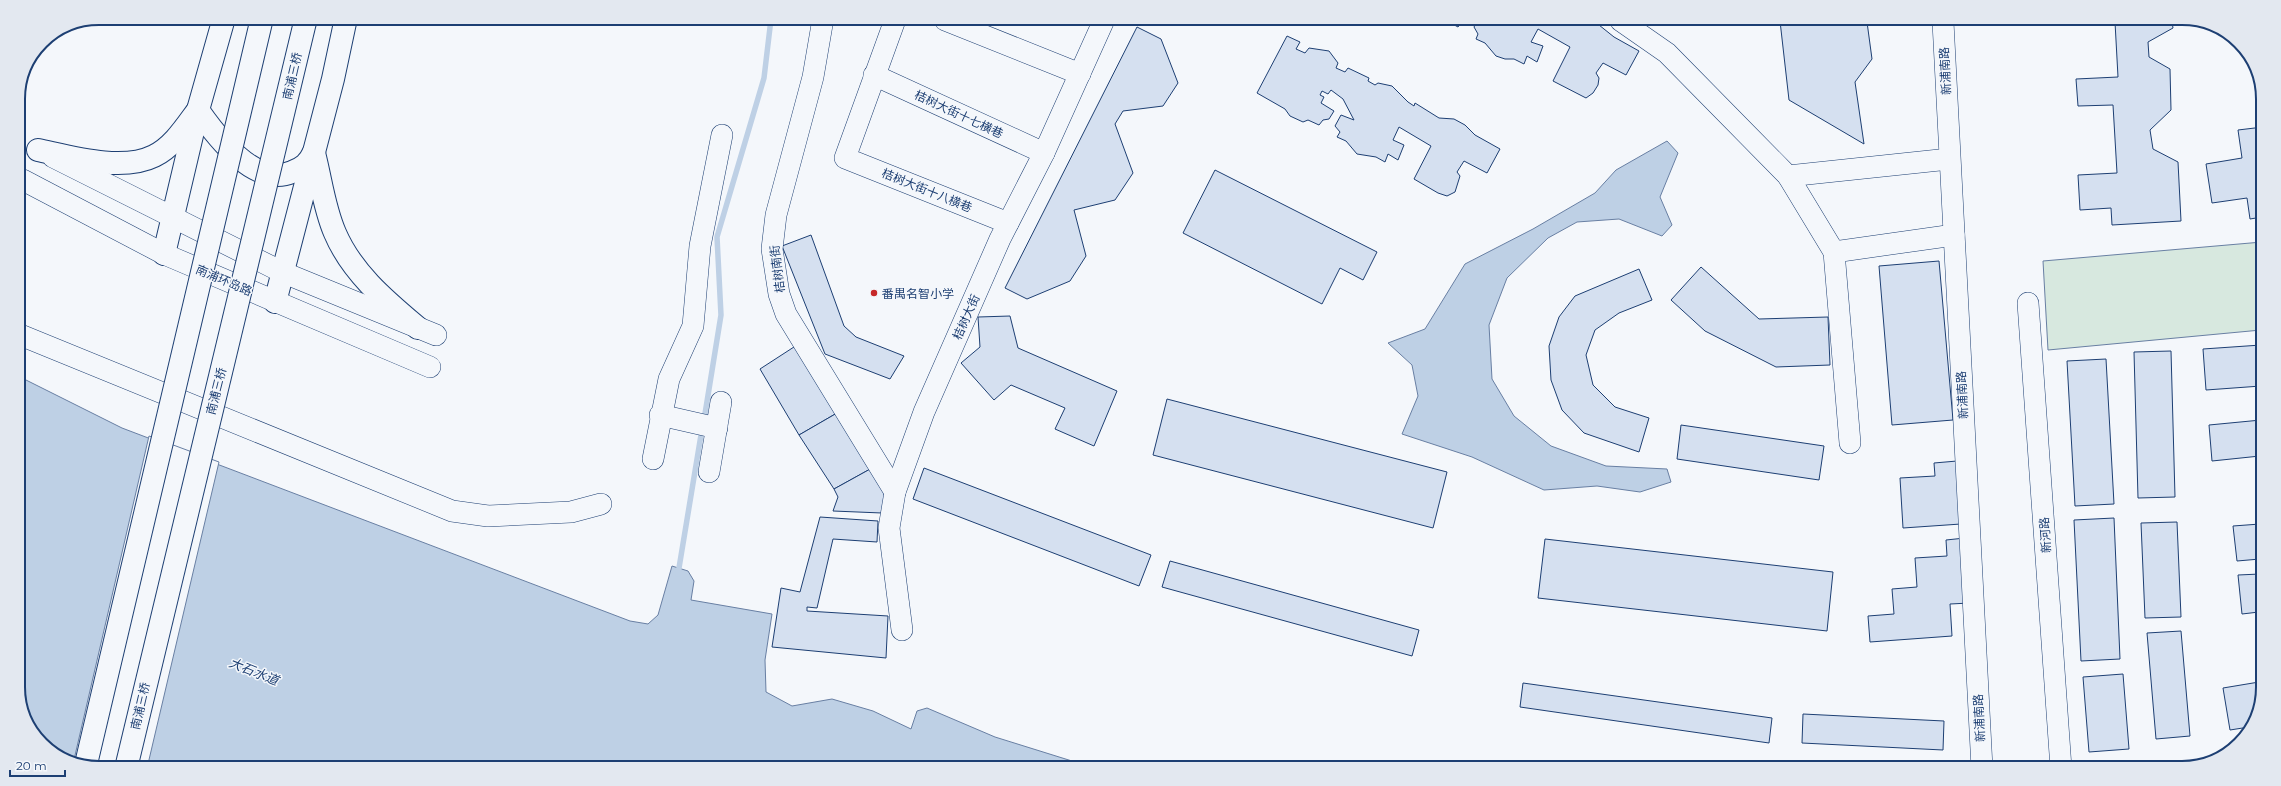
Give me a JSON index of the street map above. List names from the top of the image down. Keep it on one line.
{"streets":{"main road":["南浦三桥"],"street":["新浦南路","桔树大街十七横巷","桔树大街十八横巷","桔树南街","南浦环岛路","桔树大街","新河路"]},"crossings":[["桔树大街十七横巷","桔树大街十八横巷"],["桔树大街十七横巷","桔树大街"],["桔树大街十八横巷","桔树大街"],["桔树南街","桔树大街"]],"water":["大石水道"],"places":["番禺名智小学"],"scale_bar":"20 m"}
